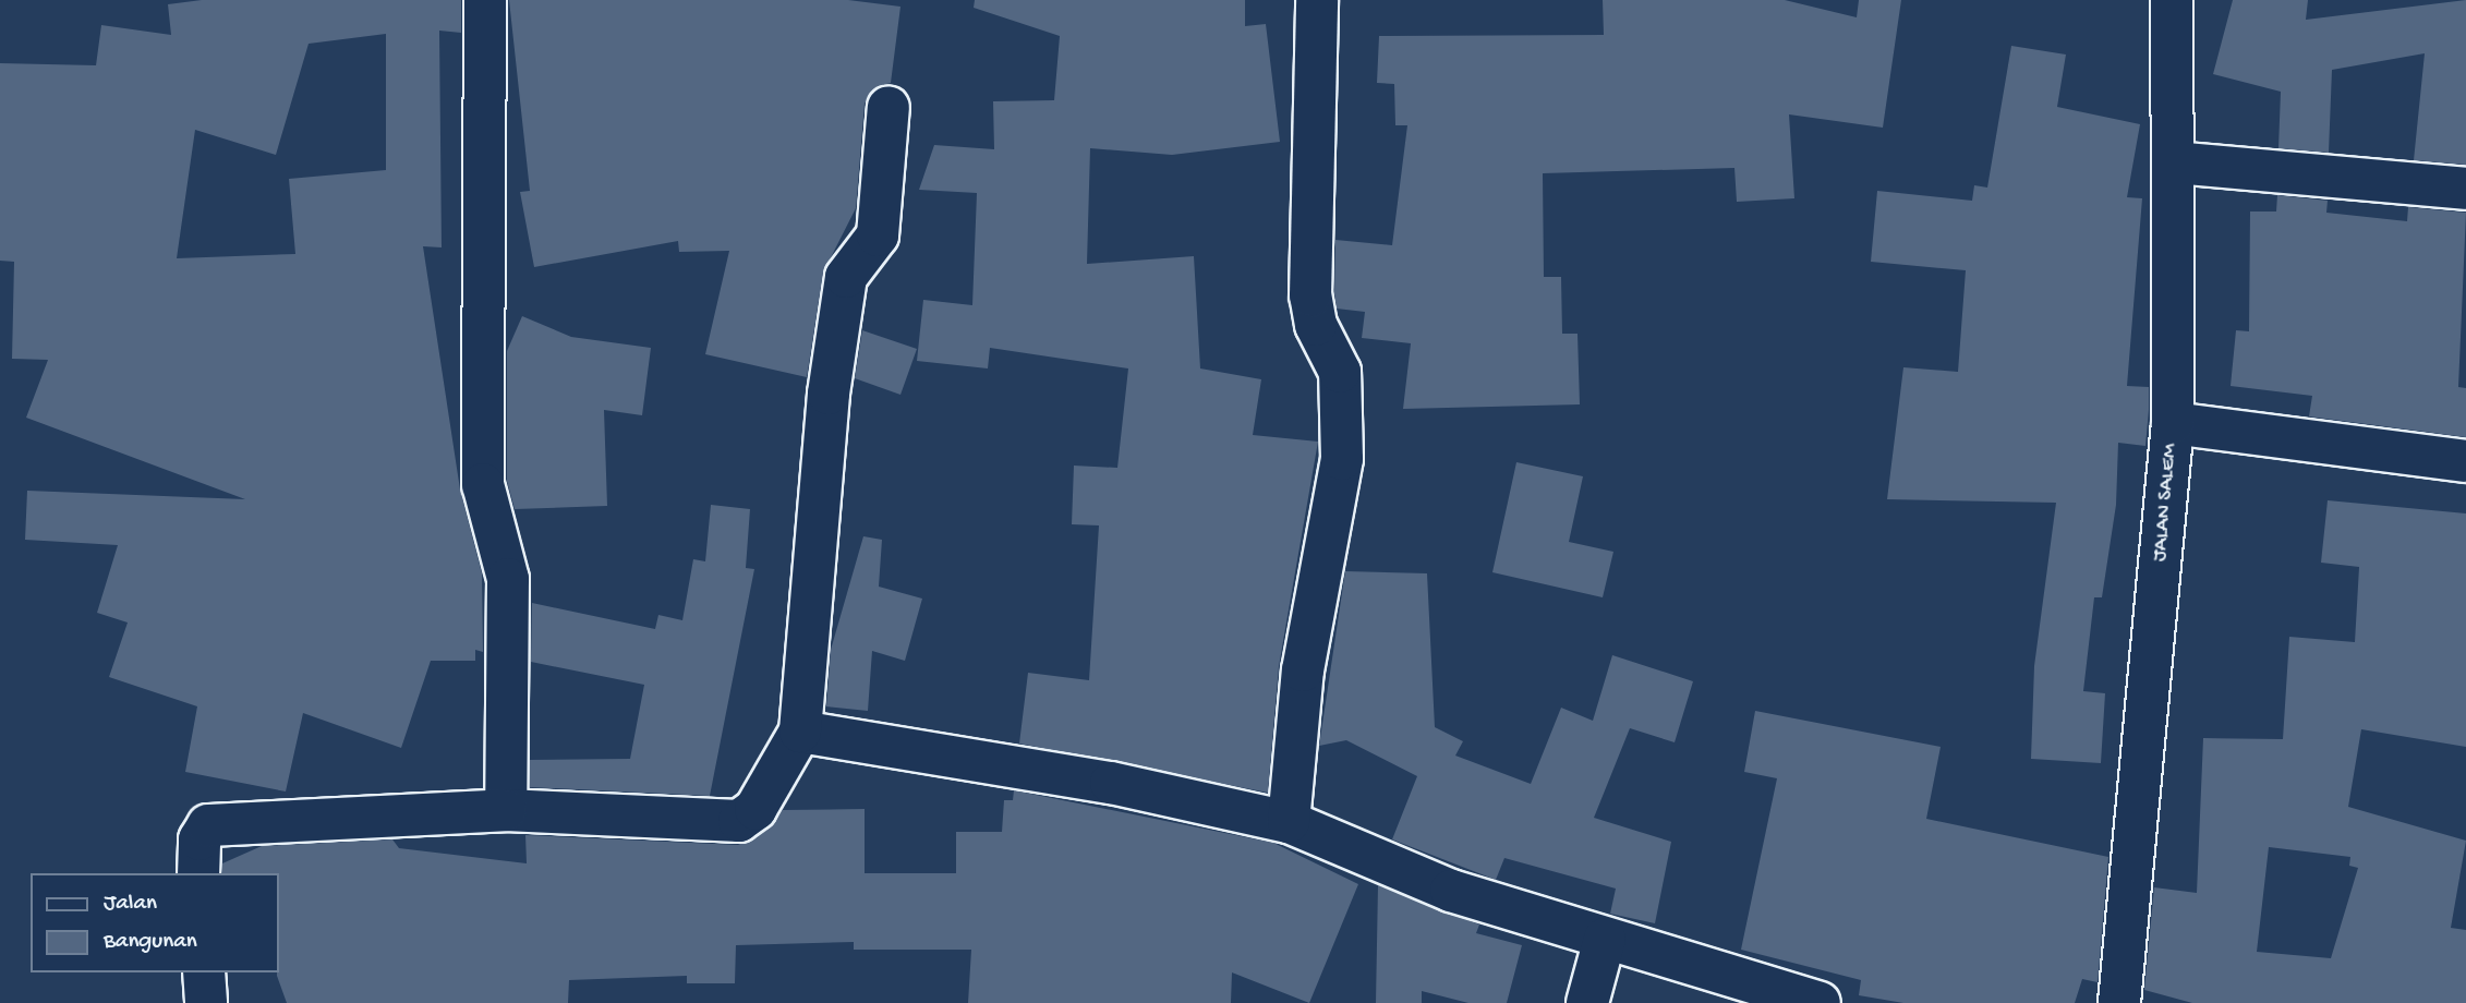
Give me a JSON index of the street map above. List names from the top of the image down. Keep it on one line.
{"streets":{"street":["JALAN SALEM"]},"legend":["Jalan","Bangunan"]}
